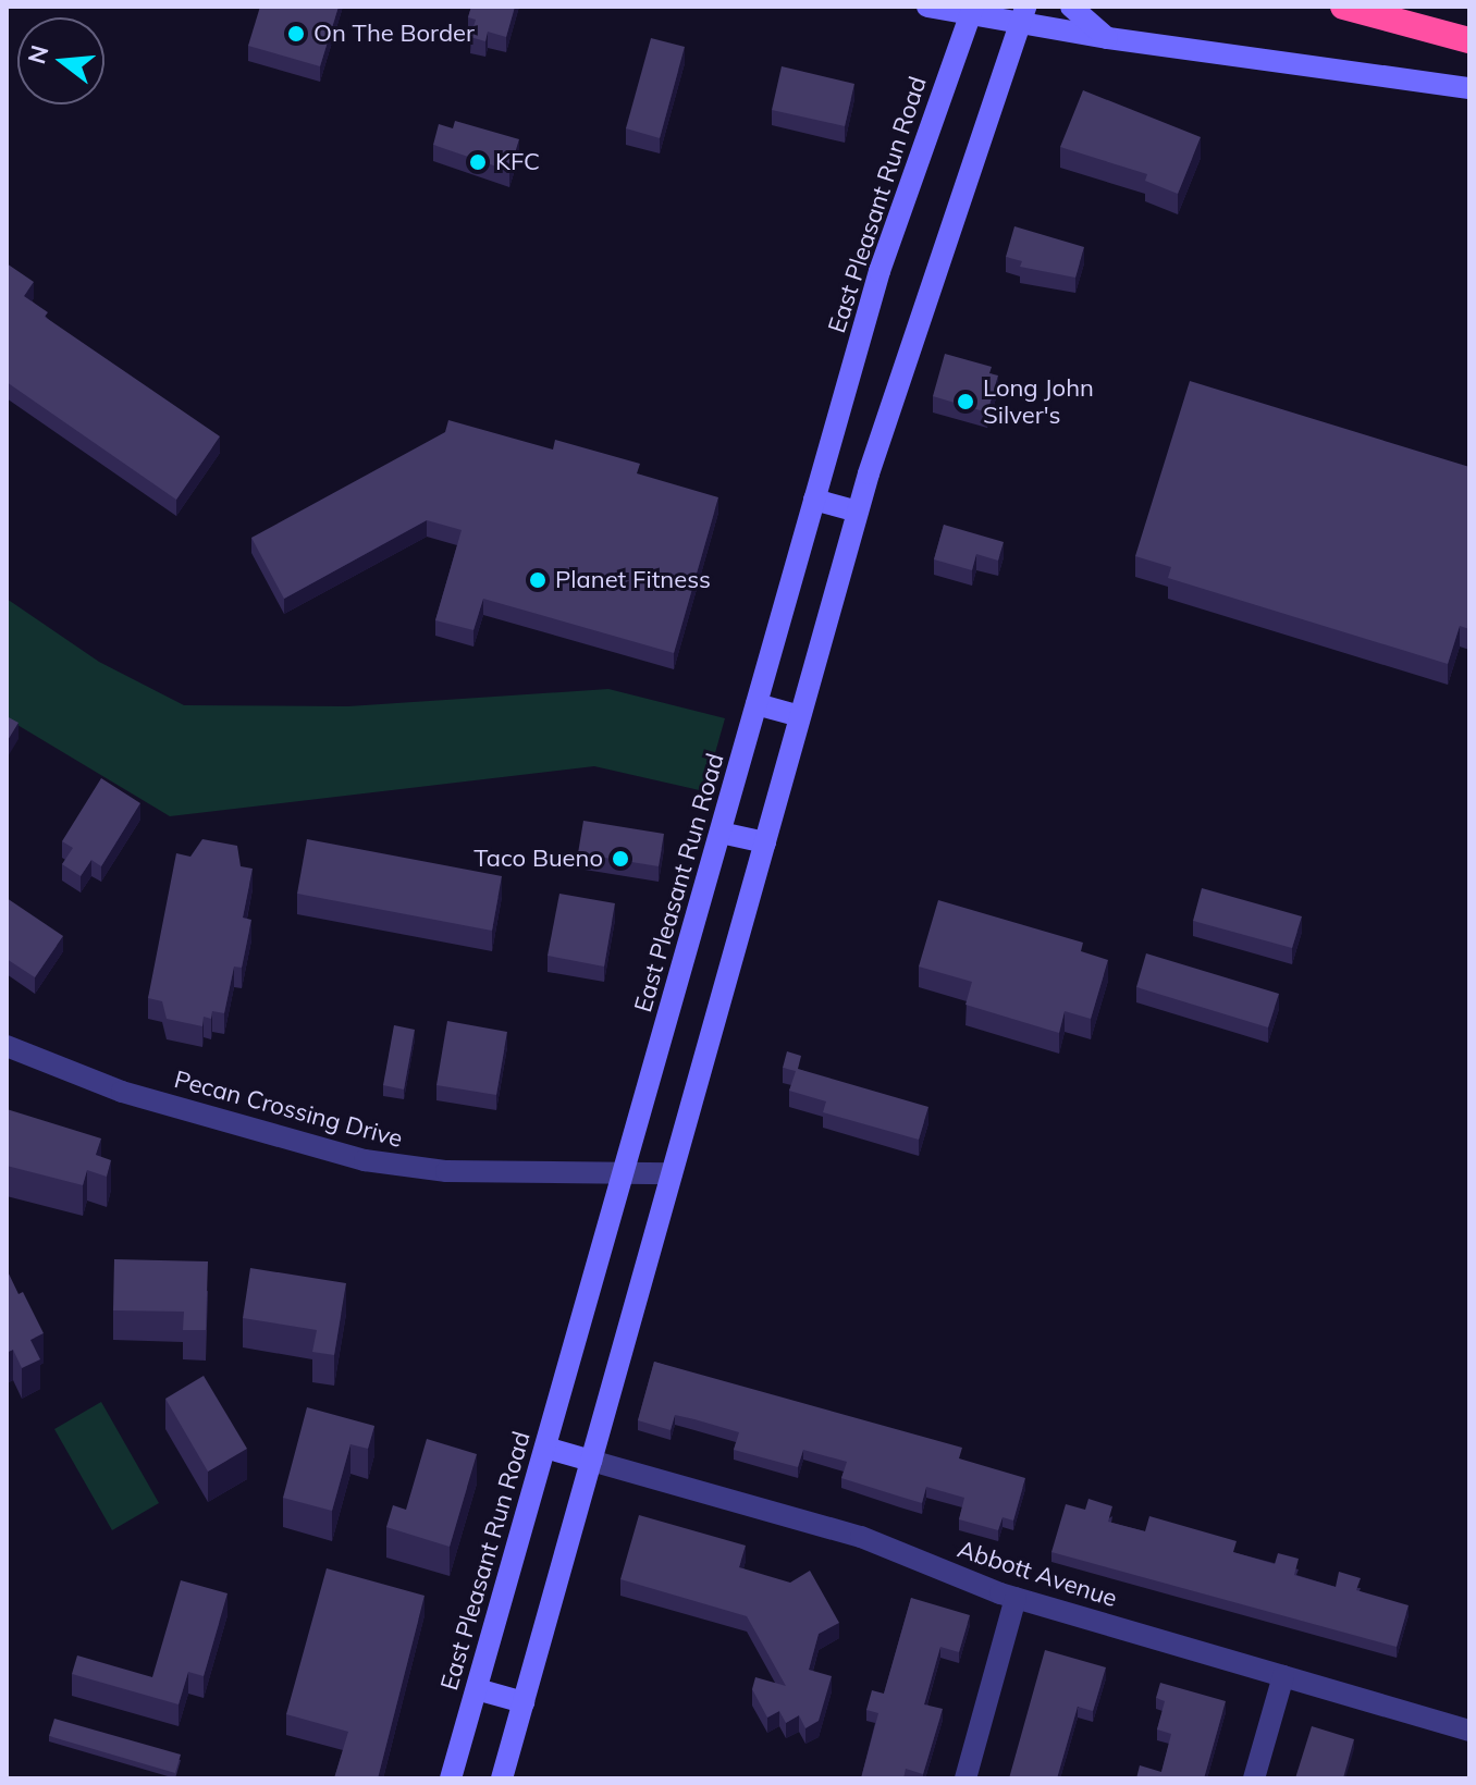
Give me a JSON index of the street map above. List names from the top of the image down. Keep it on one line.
{"streets":{"main road":["East Pleasant Run Road"],"street":["Pecan Crossing Drive","Abbott Avenue"]},"crossings":[["East Pleasant Run Road","Pecan Crossing Drive"]],"places":["On The Border","KFC","Long John Silver's","Planet Fitness","Taco Bueno"],"north":"left"}
